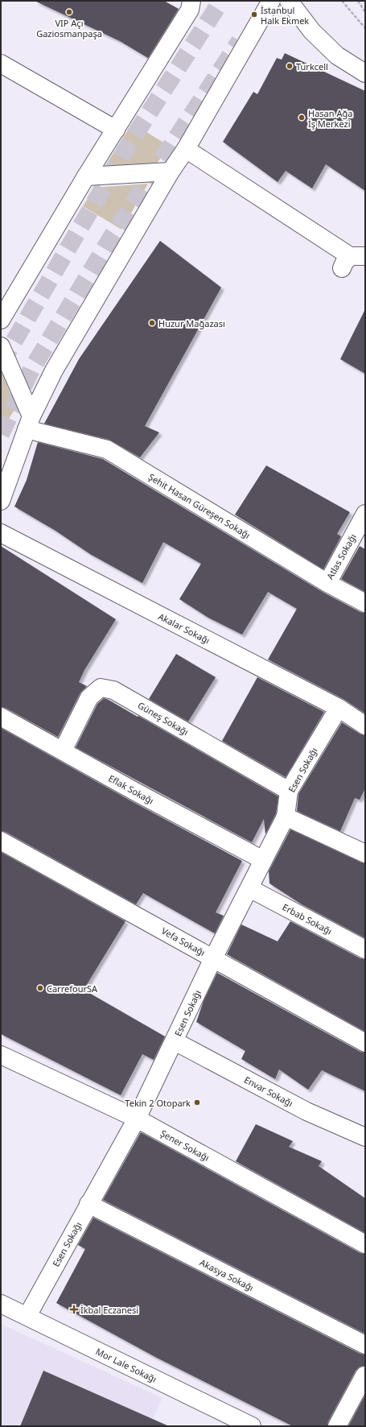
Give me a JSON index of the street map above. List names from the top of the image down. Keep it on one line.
{"streets":{"street":["Şehit Hasan Güreşen Sokağı","Atlas Sokağı","Akalar Sokağı","Güneş Sokağı","Esen Sokağı","Eflak Sokağı","Erbab Sokağı","Vefa Sokağı","Envar Sokağı","Şener Sokağı","Akasya Sokağı","Mor Lale Sokağı"]},"crossings":[["Şehit Hasan Güreşen Sokağı","Atlas Sokağı"],["Akalar Sokağı","Esen Sokağı"],["Güneş Sokağı","Esen Sokağı"],["Güneş Sokağı","Eflak Sokağı"],["Esen Sokağı","Eflak Sokağı"],["Esen Sokağı","Erbab Sokağı"],["Esen Sokağı","Vefa Sokağı"],["Esen Sokağı","Envar Sokağı"],["Esen Sokağı","Şener Sokağı"],["Esen Sokağı","Akasya Sokağı"],["Esen Sokağı","Mor Lale Sokağı"]],"places":{"other":["VIP Açı Gaziosmanpaşa","İstanbul Halk Ekmek","Turkcell","Hasan Ağa İş Merkezi","Huzur Mağazası","CarrefourSA","Tekin 2 Otopark"],"health":["İkbal Eczanesi"]}}
